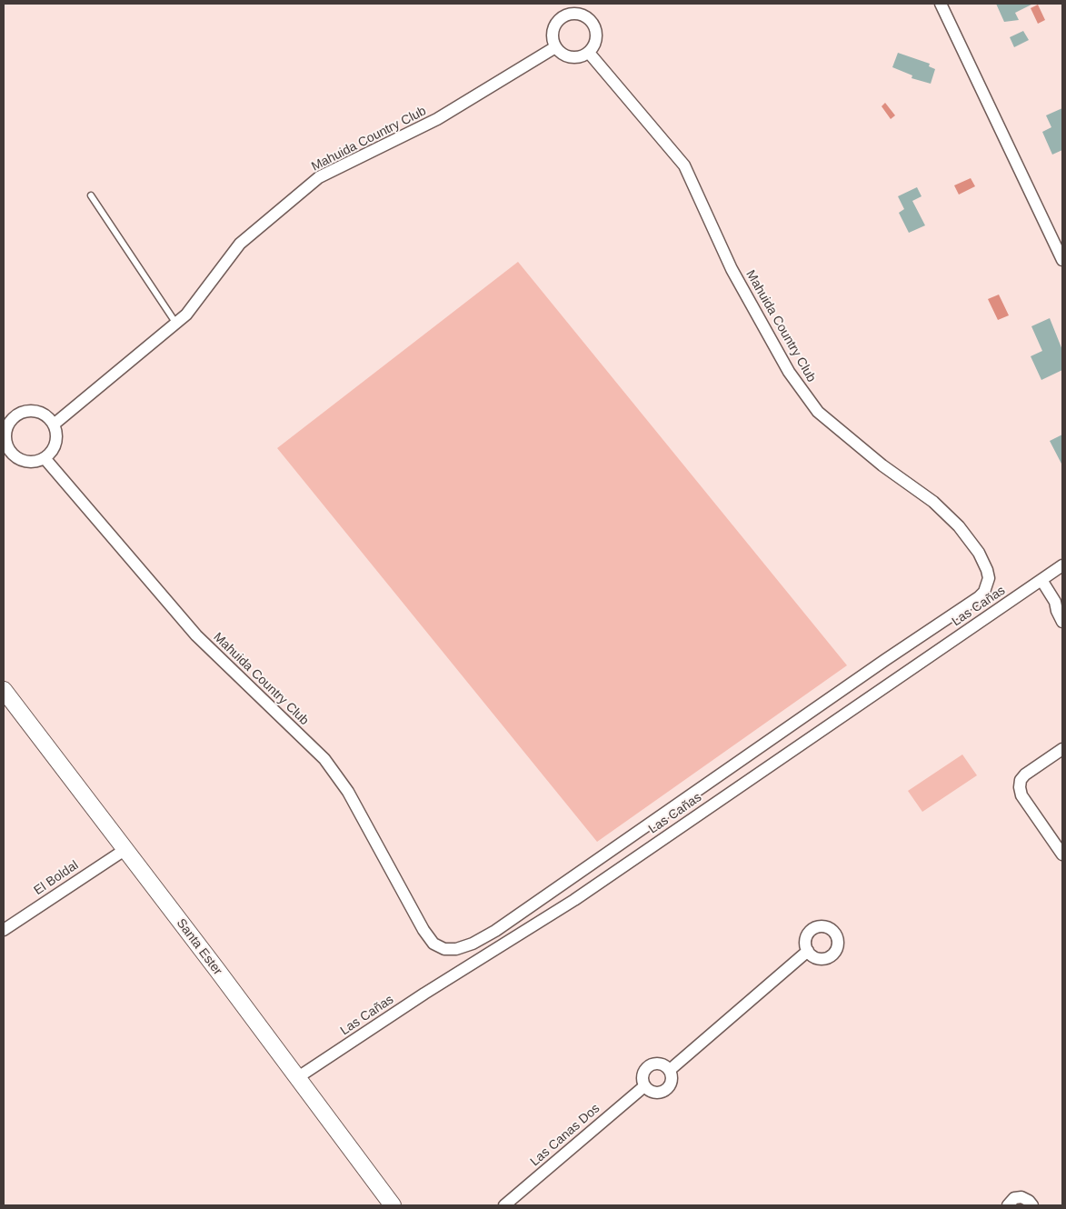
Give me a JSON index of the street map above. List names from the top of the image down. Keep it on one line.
{"streets":{"street":["Mahuida Country Club","Las Cañas","El Boldal","Santa Ester","Las Canas Dos"]},"crossings":[["Las Cañas","Santa Ester"],["El Boldal","Santa Ester"]]}
